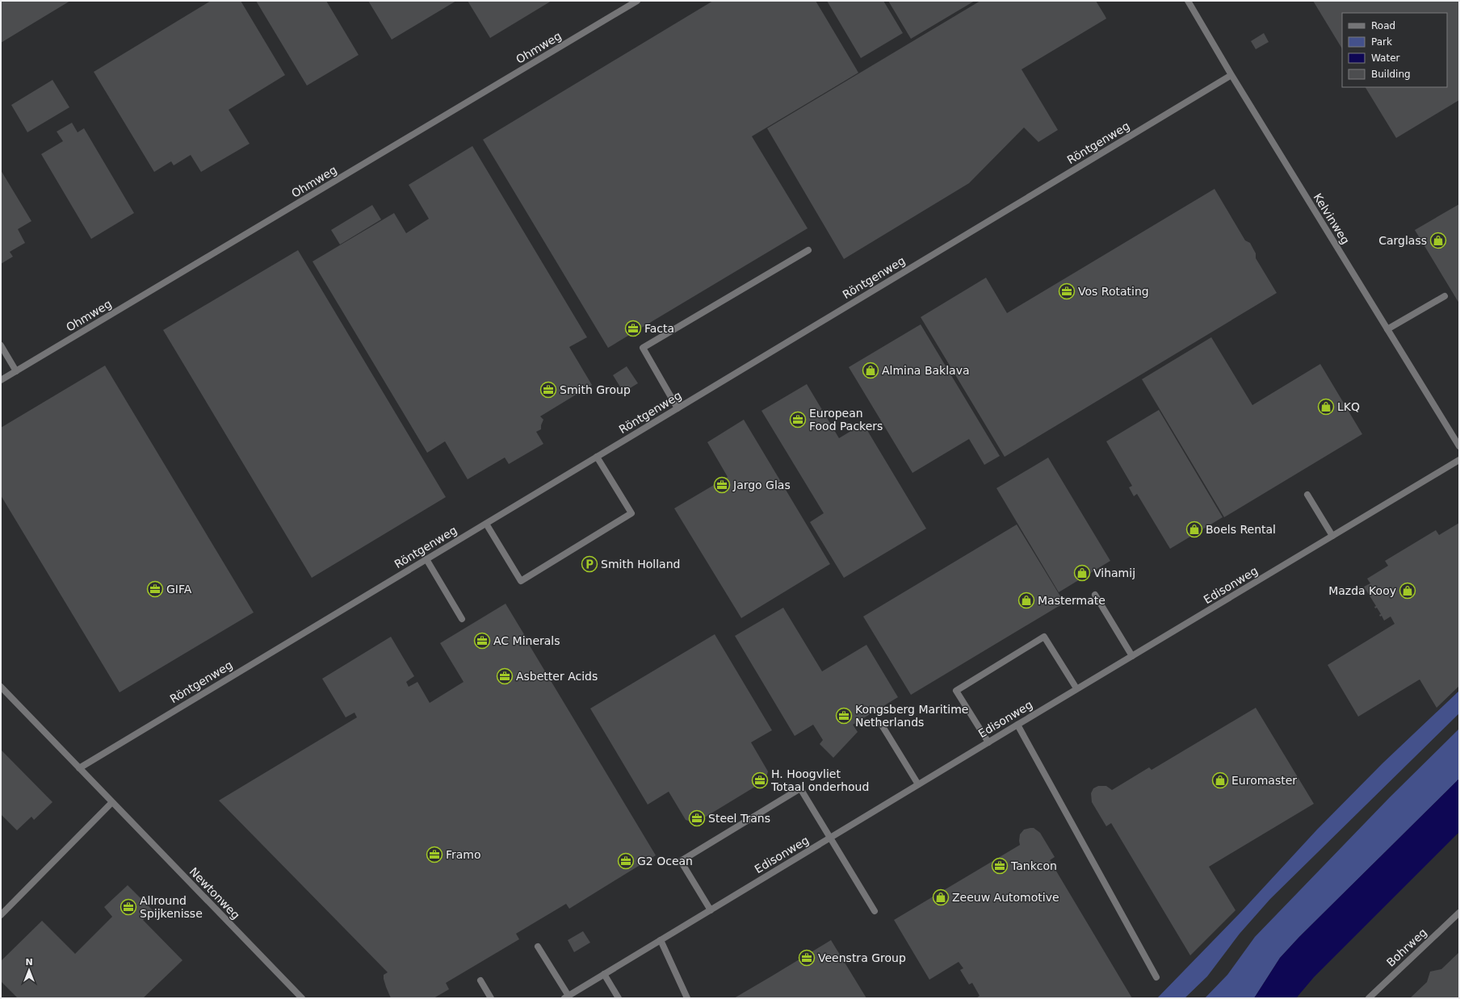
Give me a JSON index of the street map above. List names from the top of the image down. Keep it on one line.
{"streets":{"street":["Ohmweg","Röntgenweg","Kelvinweg","Edisonweg","Newtonweg","Bohrweg"]},"crossings":[["Röntgenweg","Kelvinweg"],["Röntgenweg","Newtonweg"]],"places":{"shop":["Carglass","Almina Baklava","LKQ","Boels Rental","Vihamij","Mazda Kooy","Mastermate","Euromaster","Zeeuw Automotive"],"office":["Vos Rotating","Facta","Smith Group","European Food Packers","Jargo Glas","GIFA","AC Minerals","Asbetter Acids","Kongsberg Maritime Netherlands","H. Hoogvliet Totaal onderhoud","Steel Trans","Framo","G2 Ocean","Tankcon","Allround Spijkenisse","Veenstra Group"],"parking":["Smith Holland"]},"legend":["Road","Park","Water","Building"],"north":"top"}
